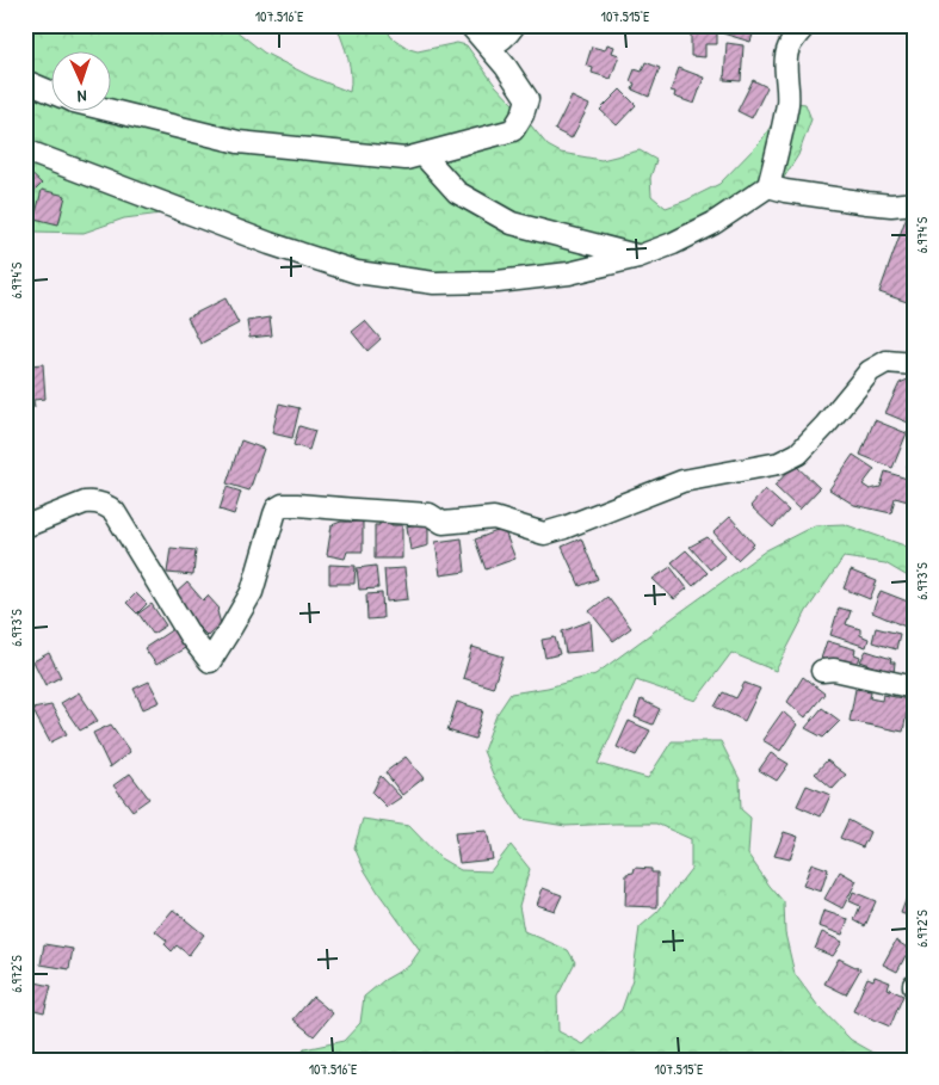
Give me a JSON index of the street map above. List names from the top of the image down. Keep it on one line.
{"north":"bottom","coordinates":["107.516°E","107.515°E","6.974°S","6.973°S","6.972°S"]}
